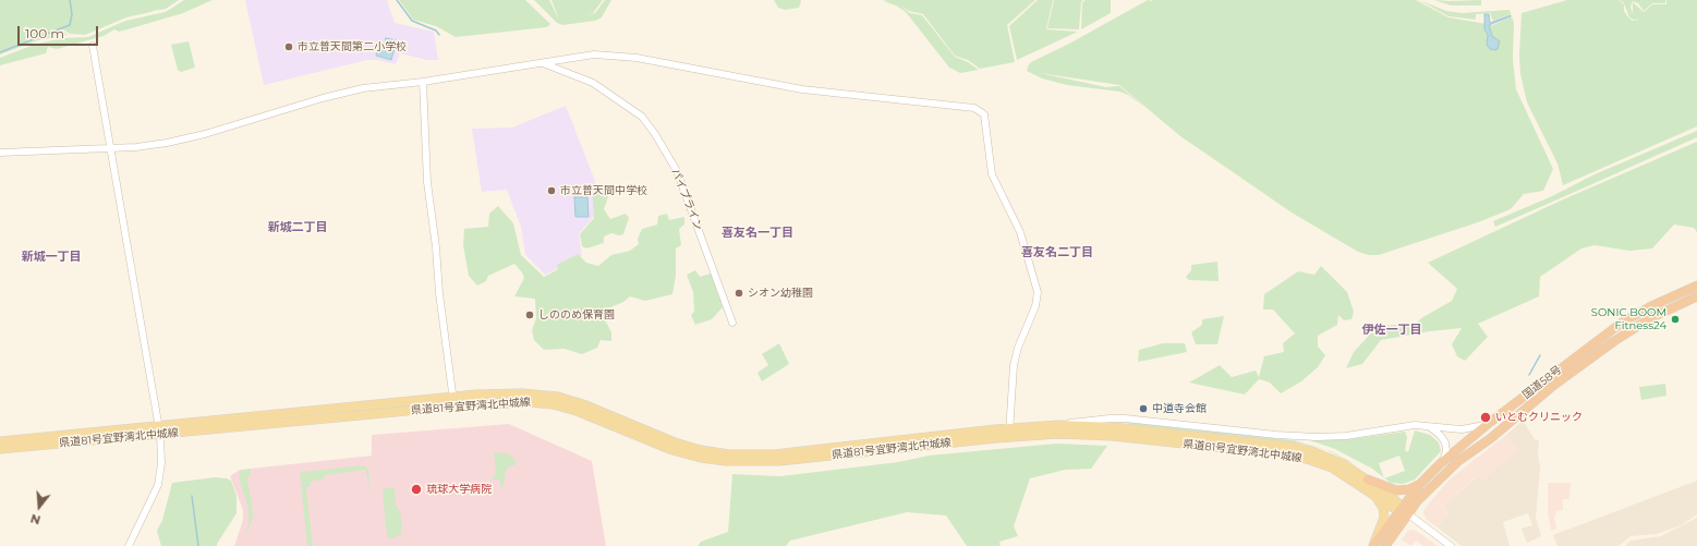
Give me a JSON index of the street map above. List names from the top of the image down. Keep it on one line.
{"streets":{"highway":["国道58号"],"main road":["県道81号宜野湾北中城線"],"street":["パイプライン"]},"crossings":[["国道58号","県道81号宜野湾北中城線"]],"districts":["新城二丁目","喜友名一丁目","喜友名二丁目","新城一丁目","伊佐一丁目"],"places":["市立普天間第二小学校","市立普天間中学校","シオン幼稚園","しののめ保育園","SONIC BOOM Fitness24","中道寺会館","いとむクリニック","琉球大学病院"],"scale_bar":"100 m","north":"bottom"}
